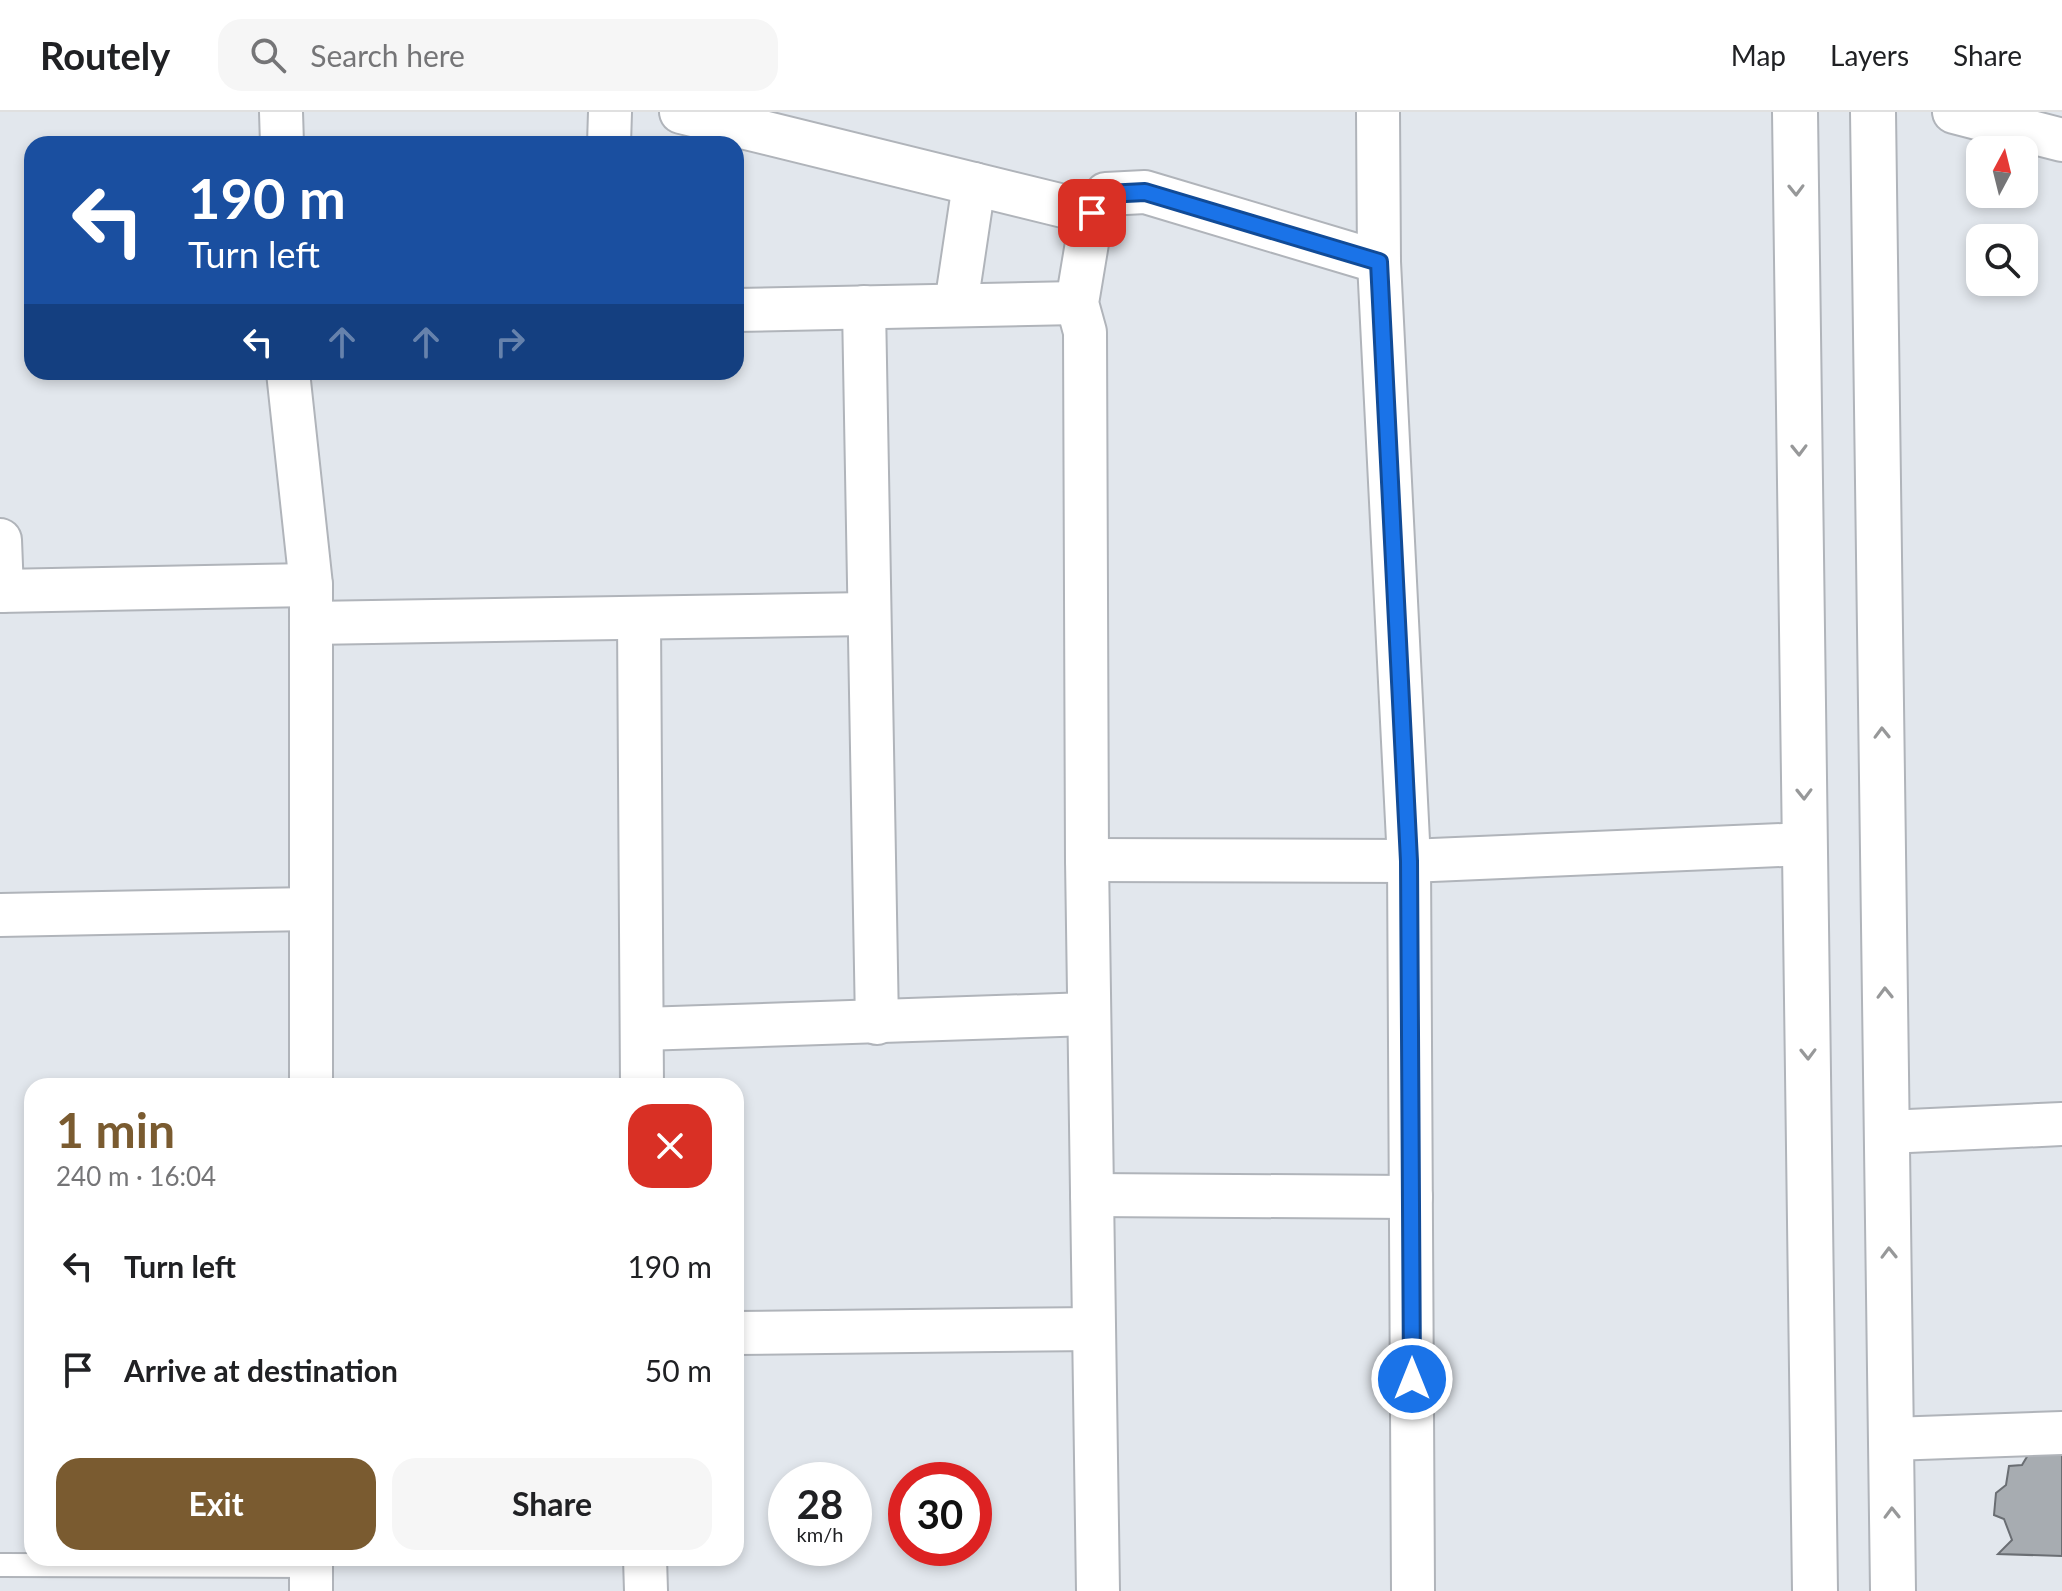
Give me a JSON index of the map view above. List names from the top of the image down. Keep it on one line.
{"north":"top","page":{"header":"Routely","search":"Search here","nav":["Map","Layers","Share"],"turn":["190 m","Turn left"],"heading":["1 min","240 m · 16:04"],"list":[{"name":"Turn left","value":"190 m"},{"name":"Arrive at destination","value":"50 m"}],"buttons":["Exit","Share"],"speed":"28 km/h","limit":"30"}}
